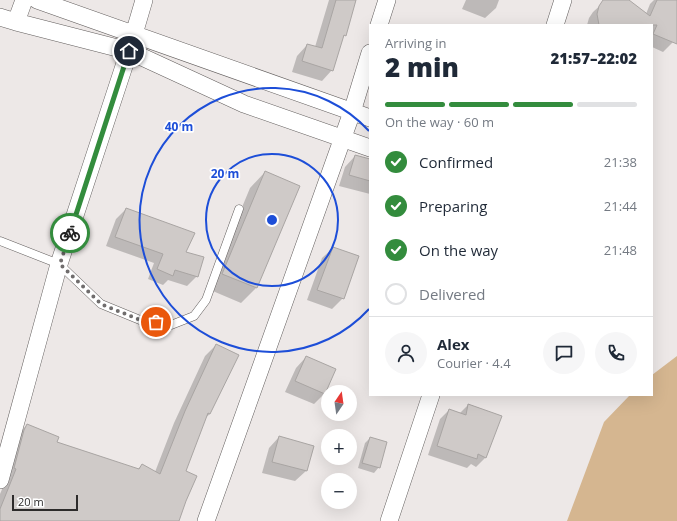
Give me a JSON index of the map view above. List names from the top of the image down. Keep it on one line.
{"scale_bar":"20 m","north":"top","page":{"heading":["2 min","Arriving in","21:57–22:02"],"panel":["Alex","Courier · 4.4"],"bar":"On the way · 60 m","list":[["Confirmed","21:38"],["Preparing","21:44"],["On the way","21:48"],"Delivered"],"map_buttons":["+","−"],"scale":"20 m"},"rings":["40 m","20 m"]}
